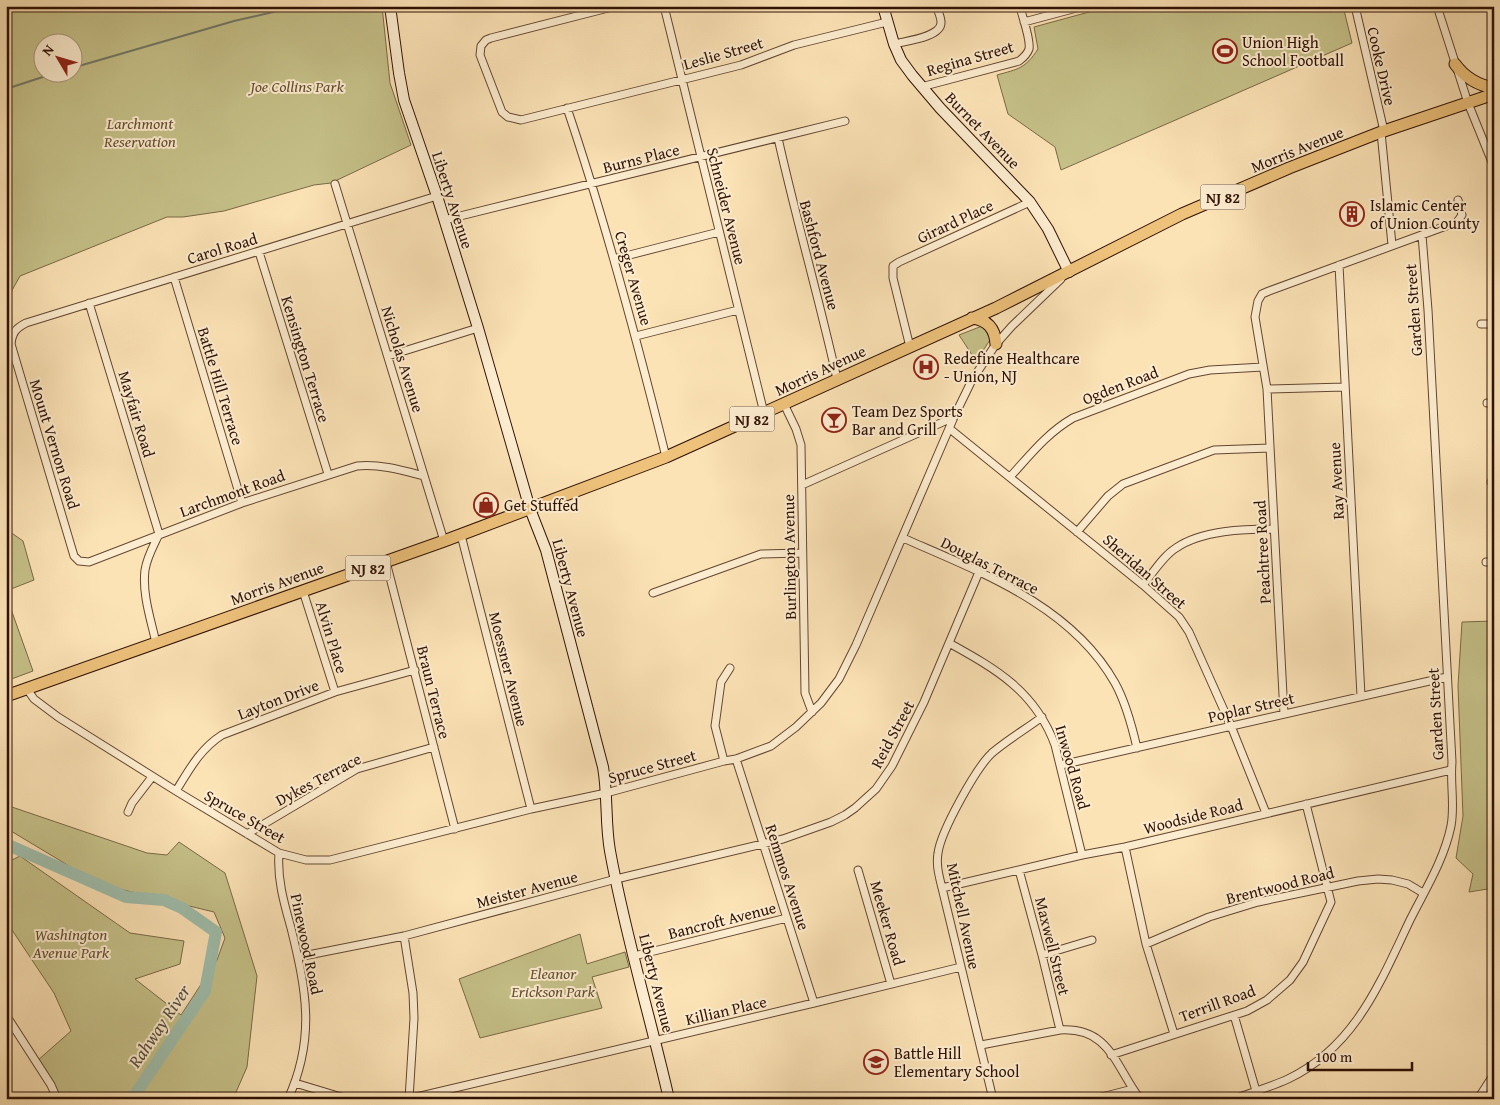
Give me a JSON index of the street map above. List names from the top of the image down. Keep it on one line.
{"streets":{"main road":["Morris Avenue","NJ 82"],"street":["Leslie Street","Regina Street","Cooke Drive","Burnet Avenue","Burns Place","Liberty Avenue","Schneider Avenue","Girard Place","Carol Road","Bashford Avenue","Creger Avenue","Garden Street","Kensington Terrace","Nicholas Avenue","Ogden Road","Battle Hill Terrace","Mayfair Road","Mount Vernon Road","Ray Avenue","Larchmont Road","Peachtree Road","Burlington Avenue","Douglas Terrace","Sheridan Street","Alvin Place","Moessner Avenue","Braun Terrace","Layton Drive","Poplar Street","Reid Street","Spruce Street","Inwood Road","Dykes Terrace","Woodside Road","Remmos Avenue","Brentwood Road","Meister Avenue","Mitchell Avenue","Bancroft Avenue","Meeker Road","Pinewood Road","Maxwell Street","Terrill Road","Killian Place"]},"crossings":[["Leslie Street","Burnet Avenue"],["Leslie Street","Schneider Avenue"],["Leslie Street","Creger Avenue"],["Regina Street","Burnet Avenue"],["Cooke Drive","Morris Avenue"],["Burnet Avenue","Morris Avenue"],["Burnet Avenue","Girard Place"],["Burnet Avenue","Spruce Street"],["Morris Avenue","Liberty Avenue"],["Morris Avenue","Schneider Avenue"],["Morris Avenue","Girard Place"],["Morris Avenue","Bashford Avenue"],["Morris Avenue","Creger Avenue"],["Morris Avenue","Nicholas Avenue"],["Morris Avenue","Burlington Avenue"],["Morris Avenue","Alvin Place"],["Morris Avenue","Moessner Avenue"],["Morris Avenue","Braun Terrace"],["Morris Avenue","Spruce Street"],["Burns Place","Liberty Avenue"],["Burns Place","Schneider Avenue"],["Burns Place","Bashford Avenue"],["Burns Place","Creger Avenue"],["Liberty Avenue","Carol Road"],["Liberty Avenue","Spruce Street"],["Liberty Avenue","Meister Avenue"],["Liberty Avenue","Bancroft Avenue"],["Liberty Avenue","Killian Place"],["Carol Road","Kensington Terrace"],["Carol Road","Nicholas Avenue"],["Carol Road","Battle Hill Terrace"],["Carol Road","Mayfair Road"],["Carol Road","Mount Vernon Road"],["Garden Street","Poplar Street"],["Garden Street","Woodside Road"],["Garden Street","Brentwood Road"],["Kensington Terrace","Larchmont Road"],["Nicholas Avenue","Larchmont Road"],["Ogden Road","Peachtree Road"],["Ogden Road","Sheridan Street"],["Battle Hill Terrace","Larchmont Road"],["Mayfair Road","Larchmont Road"],["Mount Vernon Road","Larchmont Road"],["Ray Avenue","Peachtree Road"],["Ray Avenue","Poplar Street"],["Peachtree Road","Poplar Street"],["Burlington Avenue","Spruce Street"],["Douglas Terrace","Poplar Street"],["Douglas Terrace","Reid Street"],["Douglas Terrace","Spruce Street"],["Sheridan Street","Poplar Street"],["Sheridan Street","Spruce Street"],["Sheridan Street","Woodside Road"],["Alvin Place","Layton Drive"],["Moessner Avenue","Spruce Street"],["Braun Terrace","Layton Drive"],["Braun Terrace","Spruce Street"],["Braun Terrace","Dykes Terrace"],["Layton Drive","Spruce Street"],["Poplar Street","Inwood Road"],["Reid Street","Inwood Road"],["Reid Street","Remmos Avenue"],["Reid Street","Meister Avenue"],["Spruce Street","Dykes Terrace"],["Spruce Street","Remmos Avenue"],["Spruce Street","Pinewood Road"],["Inwood Road","Woodside Road"],["Inwood Road","Mitchell Avenue"],["Woodside Road","Mitchell Avenue"],["Woodside Road","Maxwell Street"],["Woodside Road","Terrill Road"],["Remmos Avenue","Meister Avenue"],["Remmos Avenue","Bancroft Avenue"],["Remmos Avenue","Killian Place"],["Brentwood Road","Terrill Road"],["Meister Avenue","Pinewood Road"],["Mitchell Avenue","Killian Place"],["Meeker Road","Killian Place"]],"water":["Rahway River"],"parks":["Joe Collins Park","Larchmont Reservation","Washington Avenue Park","Eleanor Erickson Park"],"places":{"sports":["Union High School Football"],"building":["Islamic Center of Union County"],"hospital":["Redefine Healthcare - Union, NJ"],"bar":["Team Dez Sports Bar and Grill"],"shop":["Get Stuffed"],"school or university":["Battle Hill Elementary School"]},"scale_bar":"100 m","north":"top left"}
